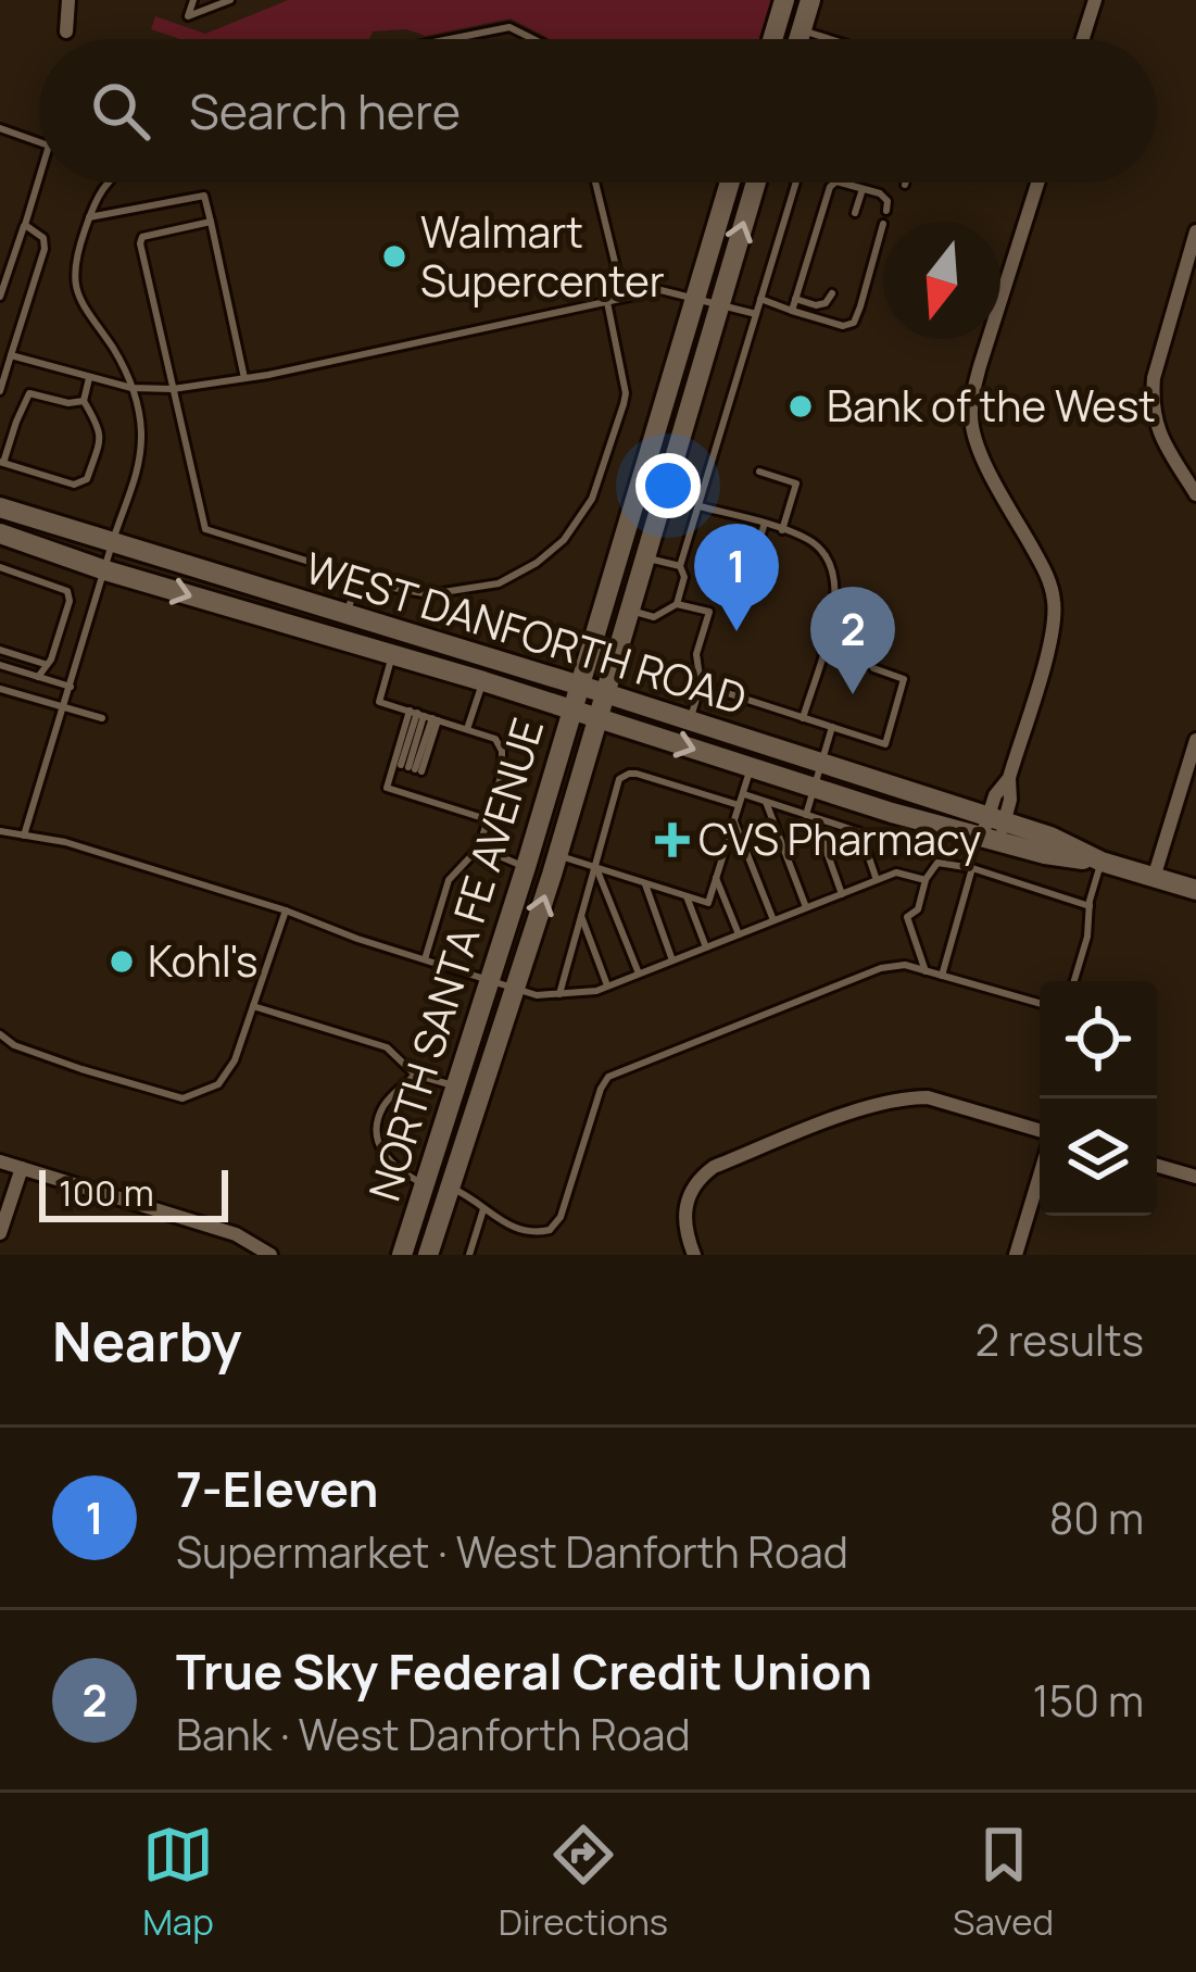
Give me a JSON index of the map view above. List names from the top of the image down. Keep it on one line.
{"streets":{"main road":["WEST DANFORTH ROAD","NORTH SANTA FE AVENUE"]},"crossings":[["WEST DANFORTH ROAD","NORTH SANTA FE AVENUE"]],"places":{"other":["Walmart Supercenter","Bank of the West","Kohl's"],"health":["CVS Pharmacy"]},"scale_bar":"100 m","north":"bottom","page":{"search":"Search here","pins":["1","2"],"scale":"100 m","heading":["Nearby","2 results"],"list":[{"mark":"1","name":"7-Eleven","note":"Supermarket · West Danforth Road","value":"80 m"},{"mark":"2","name":"True Sky Federal Credit Union","note":"Bank · West Danforth Road","value":"150 m"}],"nav":["Map","Directions","Saved"]}}
